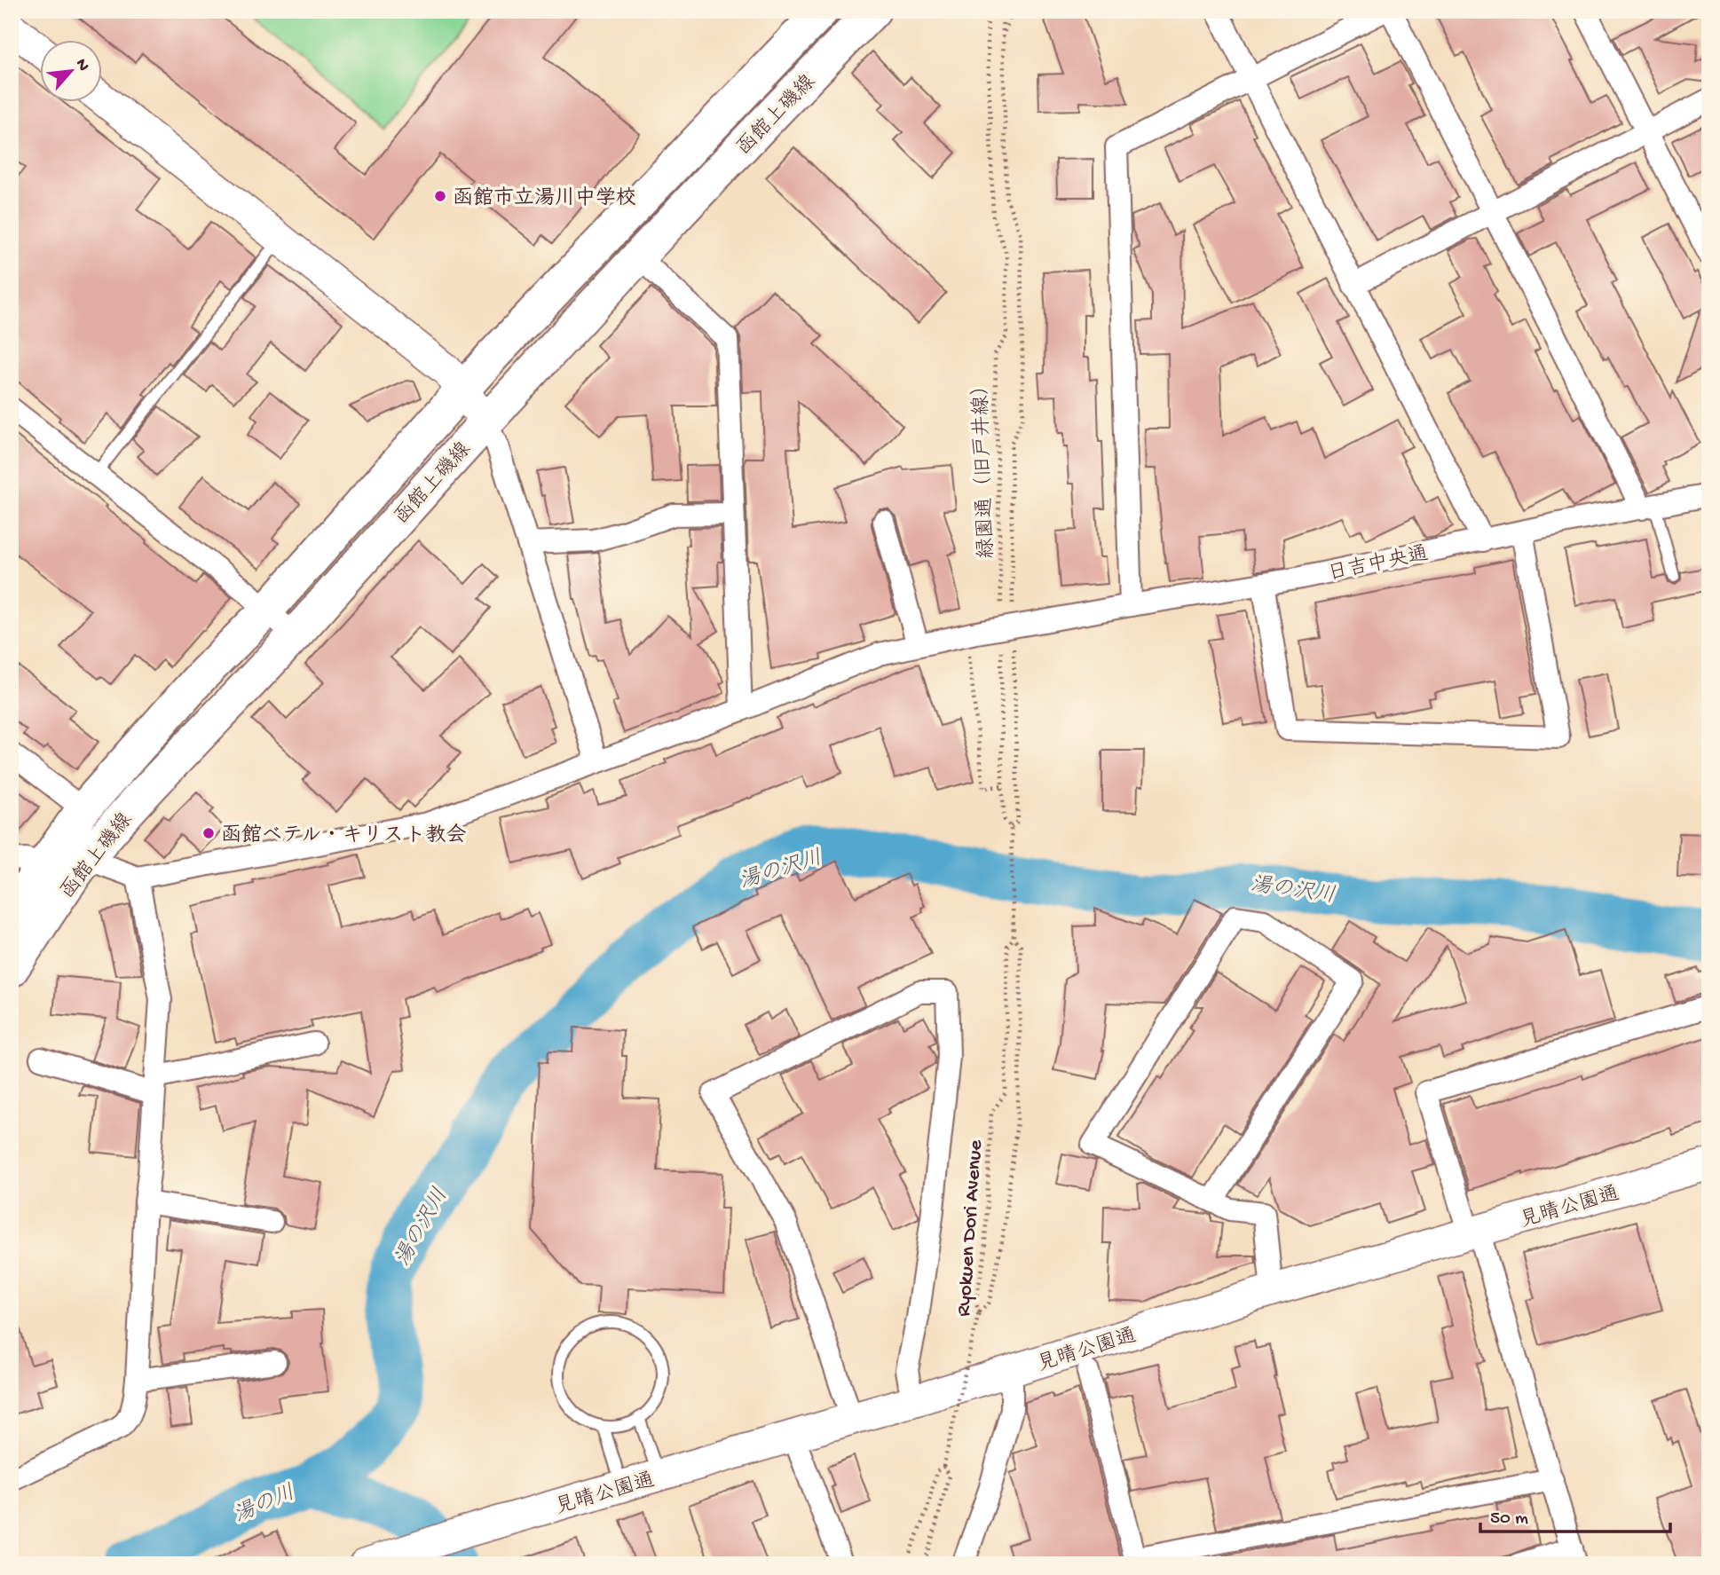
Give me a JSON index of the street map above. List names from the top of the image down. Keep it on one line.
{"streets":{"main road":["函館上磯線"],"street":["日吉中央通","見晴公園通"],"path":["緑園通（旧戸井線）","Ryokuen Dori Avenue"]},"water":["湯の沢川","湯の川"],"places":["函館市立湯川中学校","函館ベテル・キリスト教会"],"scale_bar":"50 m","north":"top right"}
